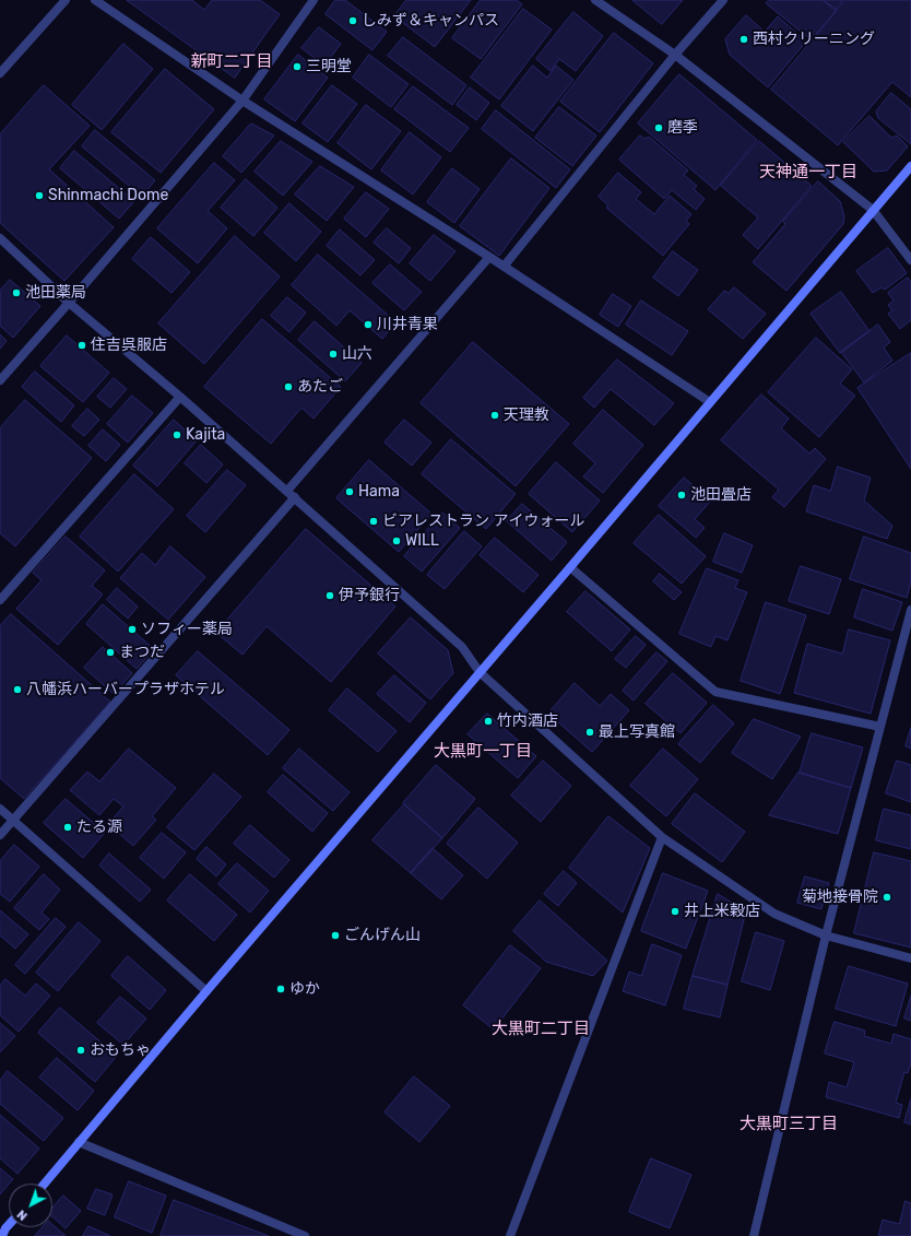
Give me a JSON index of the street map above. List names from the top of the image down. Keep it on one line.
{"districts":["新町二丁目","天神通一丁目","大黒町一丁目","大黒町二丁目","大黒町三丁目"],"places":["しみず＆キャンパス","西村クリーニング","三明堂","磨季","Shinmachi Dome","池田薬局","川井青果","住吉呉服店","山六","あたご","天理教","Kajita","Hama","池田畳店","ビアレストラン アイウォール","WILL","伊予銀行","ソフィー薬局","まつだ","八幡浜ハーバープラザホテル","竹内酒店","最上写真館","たる源","菊地接骨院","井上米穀店","ごんげん山","ゆか","おもちゃ"],"north":"bottom left"}
